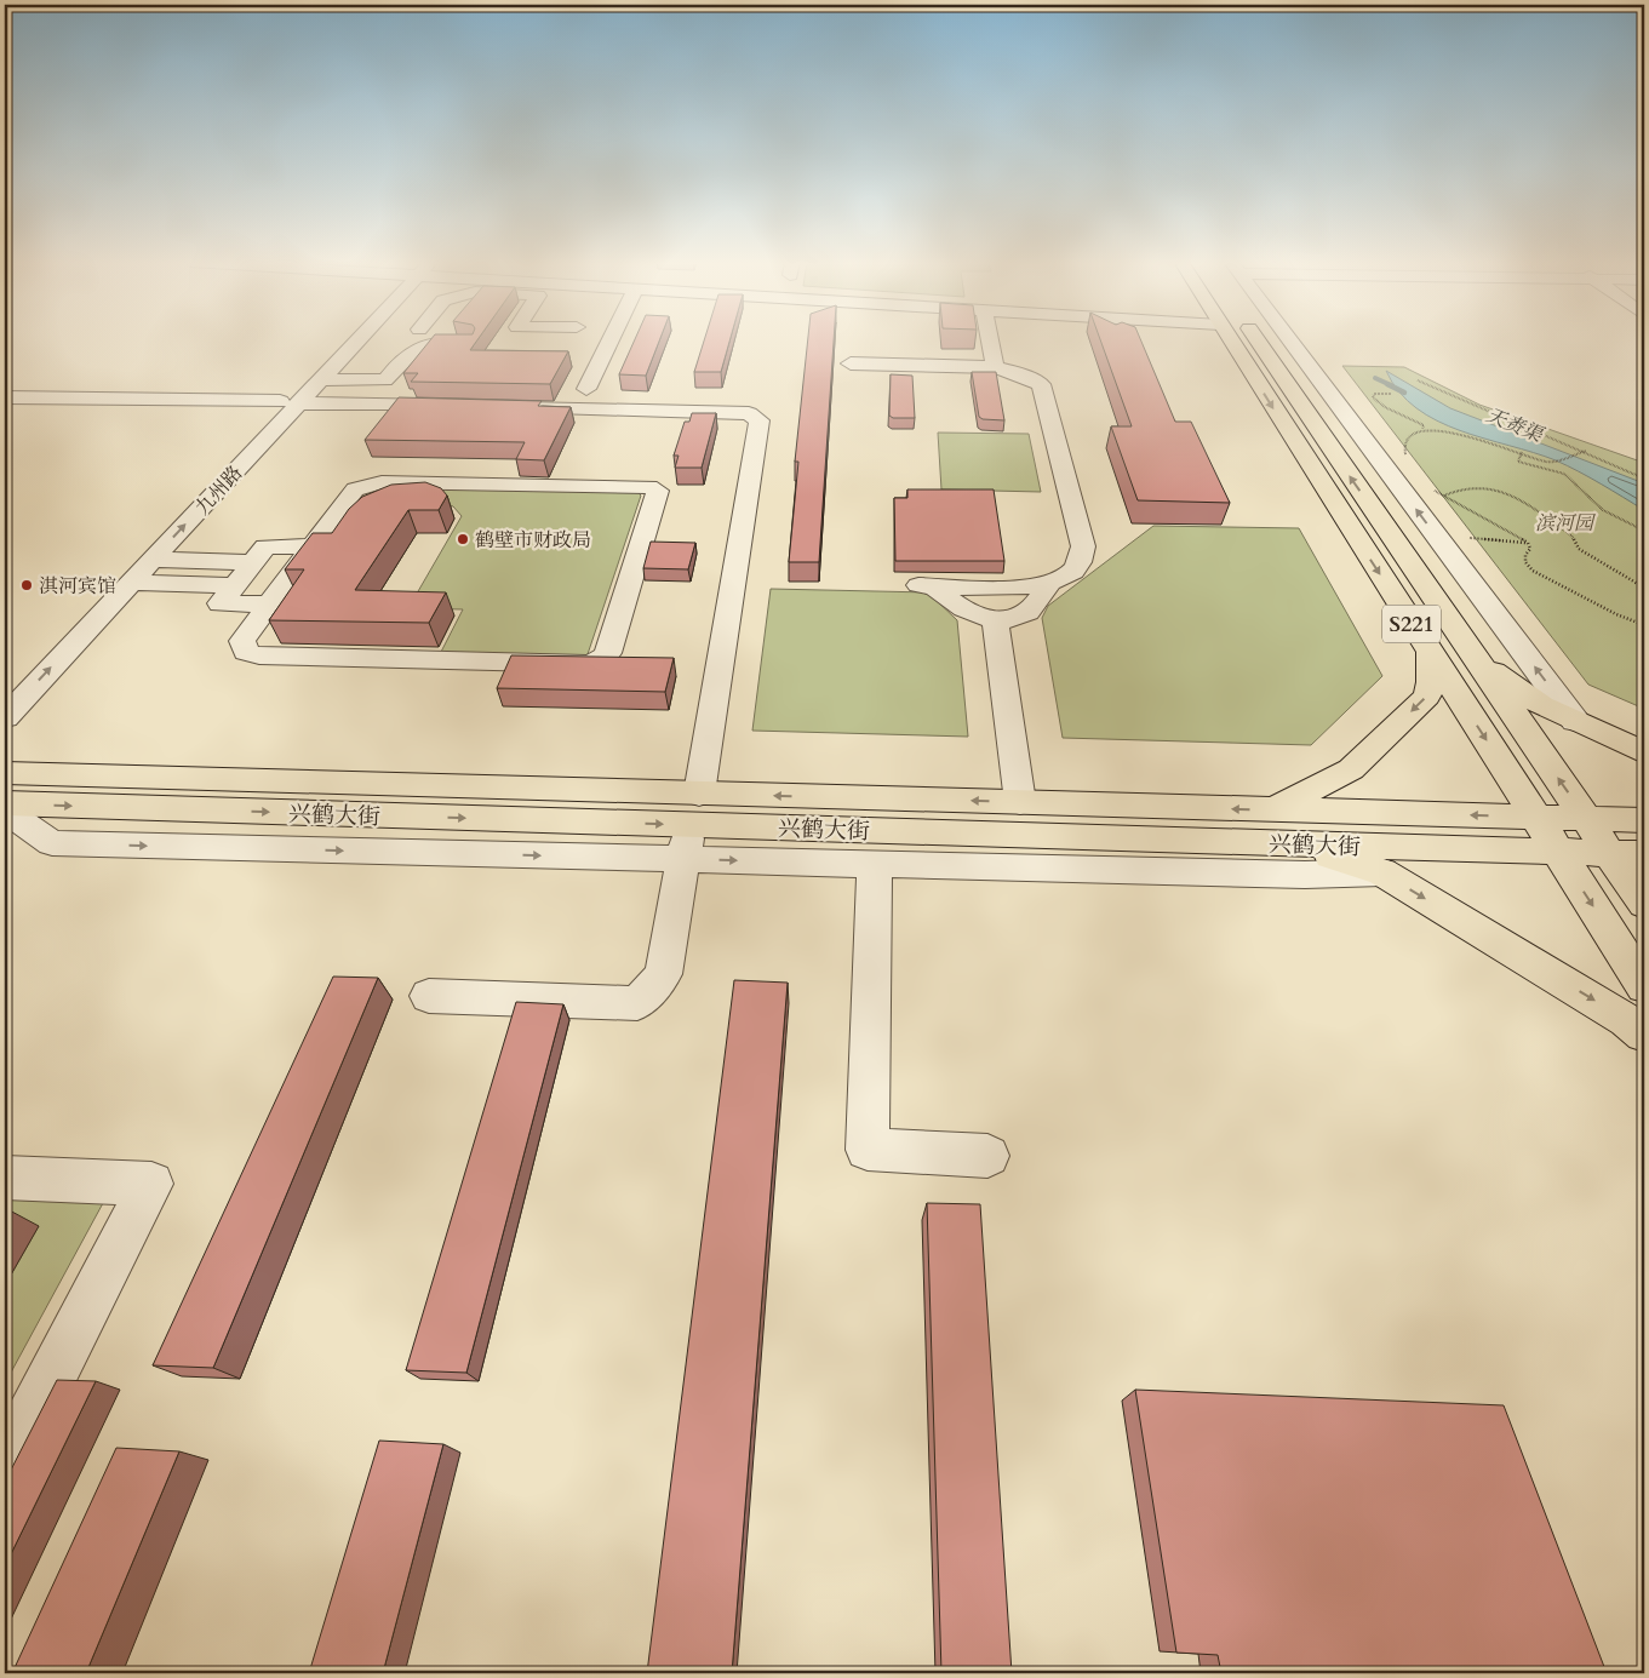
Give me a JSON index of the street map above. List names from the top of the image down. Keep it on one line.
{"streets":{"main road":["S221","兴鹤大街"],"street":["九州路"]},"crossings":[["S221","兴鹤大街"]],"water":["天赉渠"],"parks":["滨河园"],"places":["鹤壁市财政局","淇河宾馆"]}
